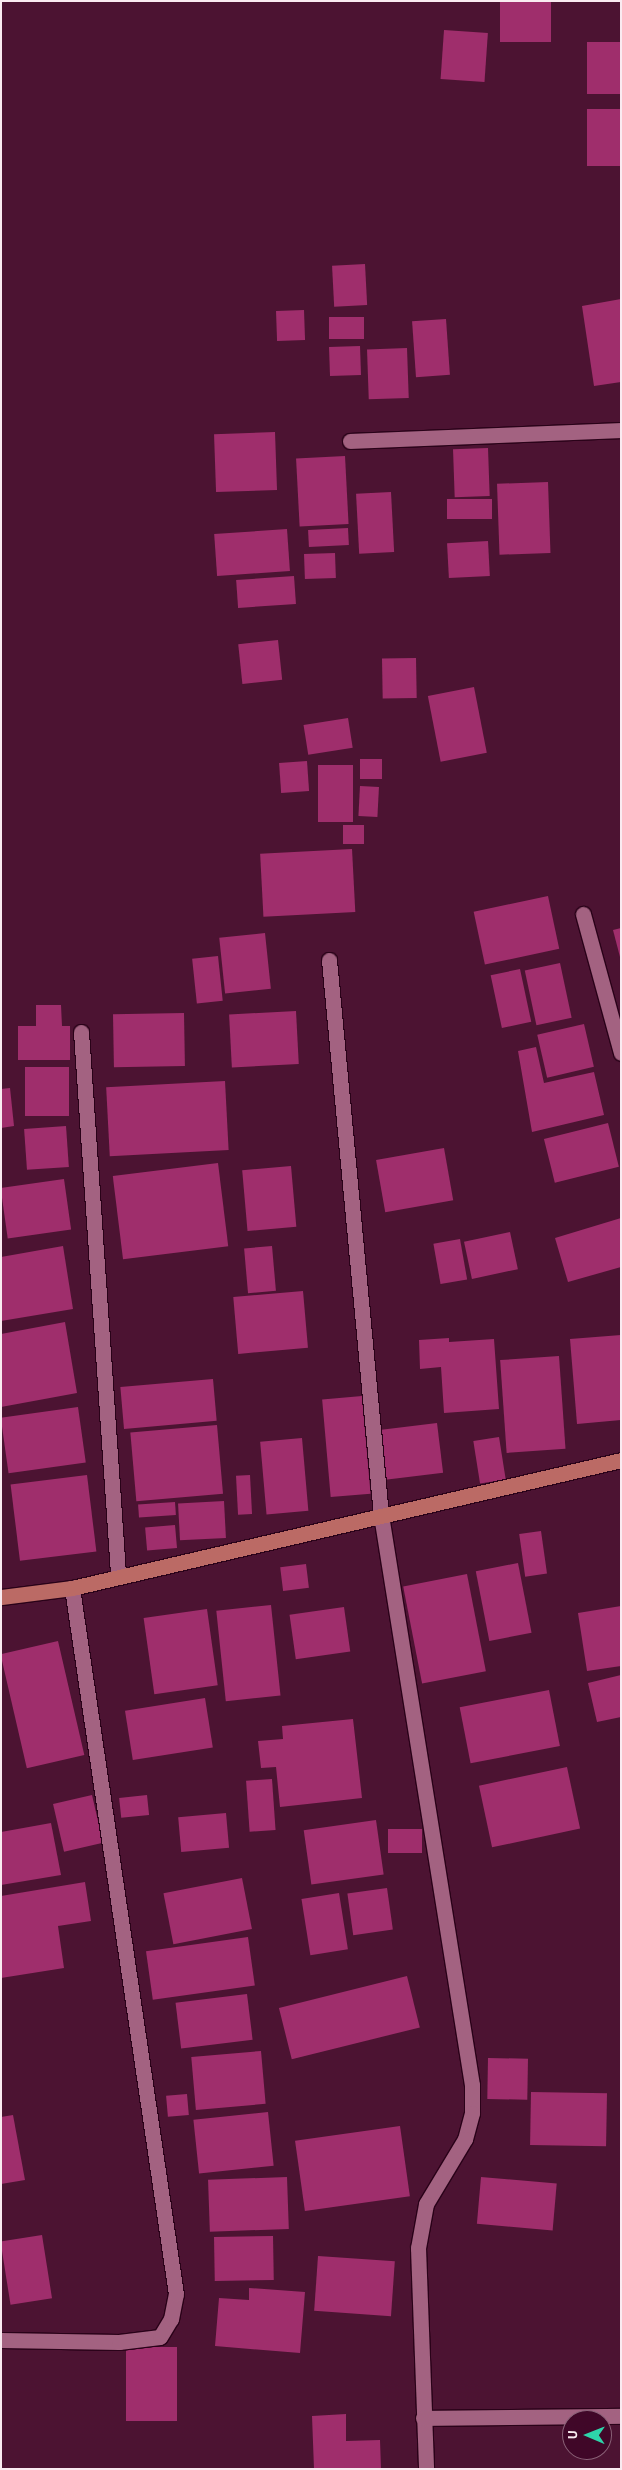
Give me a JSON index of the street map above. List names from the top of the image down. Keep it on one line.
{"north":"left"}
